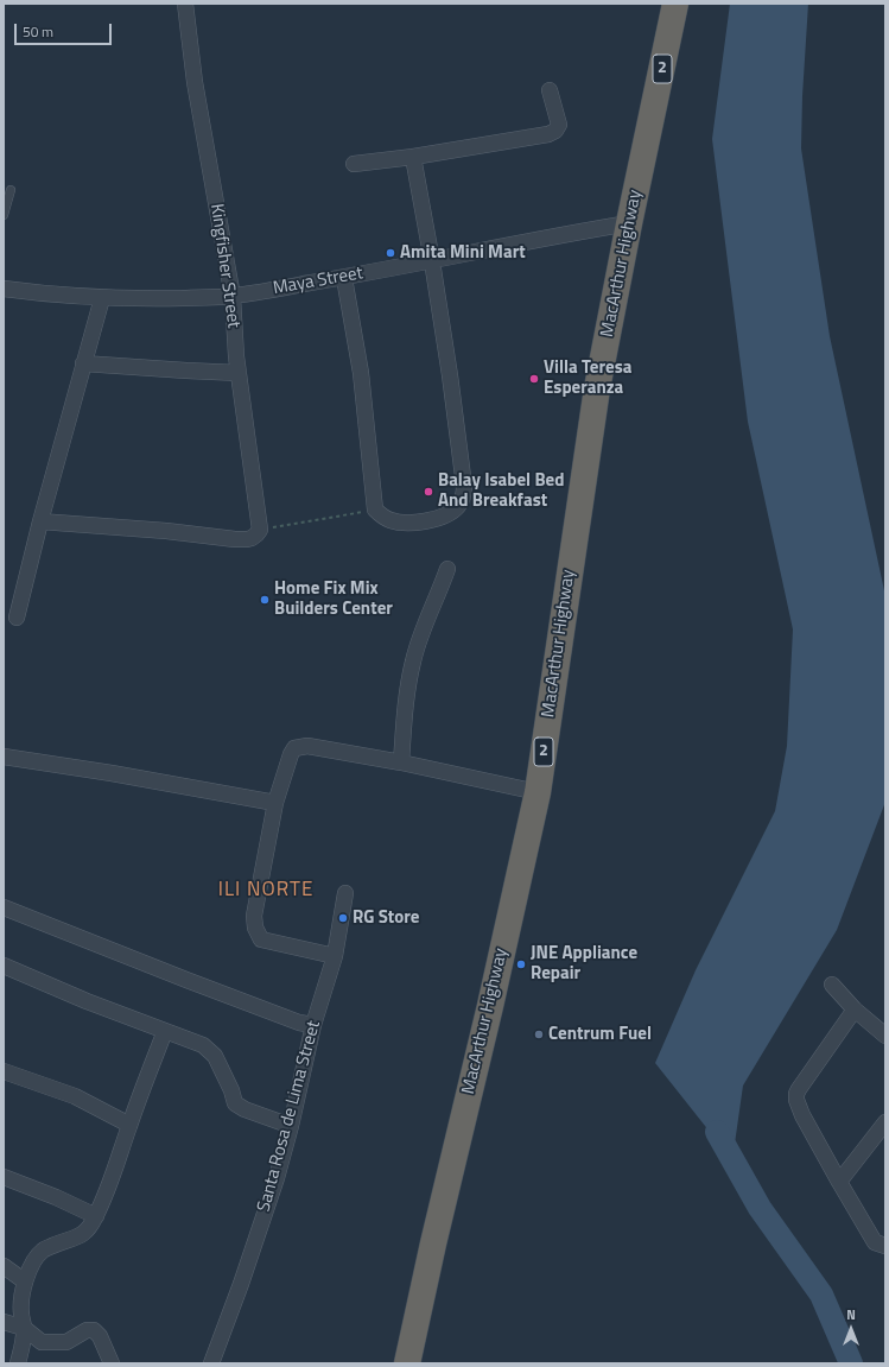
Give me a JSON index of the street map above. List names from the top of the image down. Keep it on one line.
{"streets":{"highway":["2","MacArthur Highway"],"street":["Kingfisher Street","Maya Street","Santa Rosa de Lima Street"]},"crossings":[["MacArthur Highway","Maya Street"],["Kingfisher Street","Maya Street"]],"districts":["ILI NORTE"],"places":["Amita Mini Mart","Villa Teresa Esperanza","Balay Isabel Bed And Breakfast","Home Fix Mix Builders Center","RG Store","JNE Appliance Repair","Centrum Fuel"],"scale_bar":"50 m","north":"top"}
